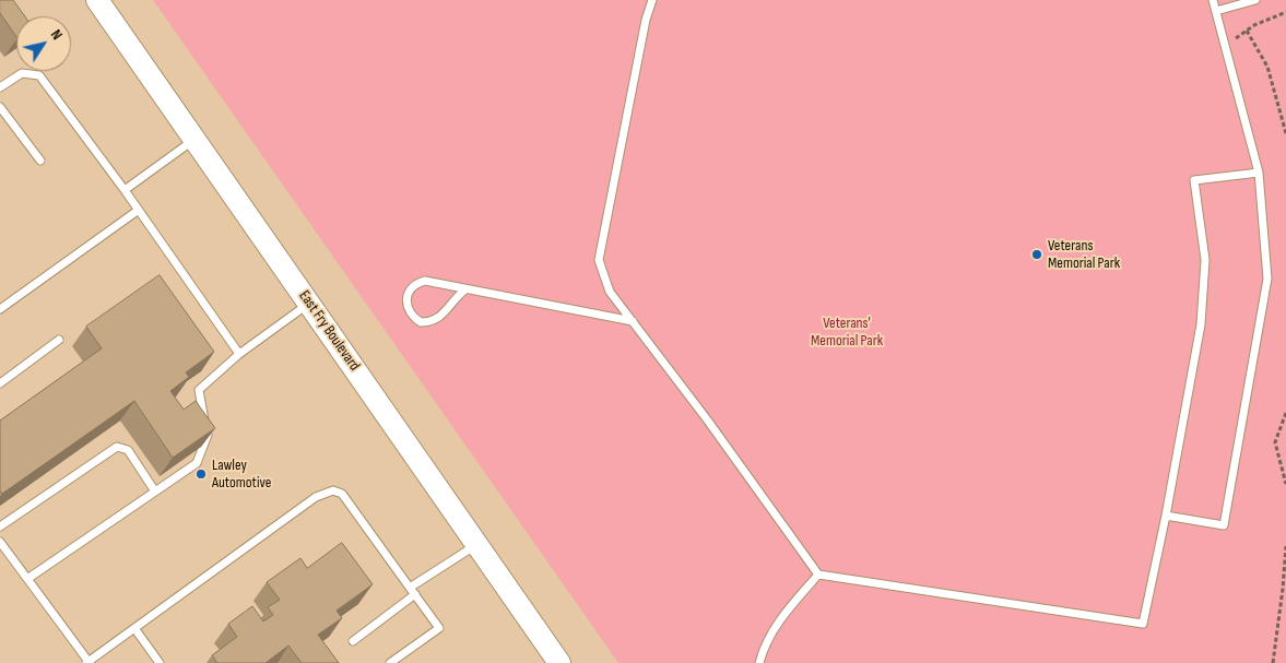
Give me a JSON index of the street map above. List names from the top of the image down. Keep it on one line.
{"streets":{"main road":["East Fry Boulevard"]},"parks":["Veterans' Memorial Park"],"places":["Veterans Memorial Park","Lawley Automotive"],"north":"top right"}
